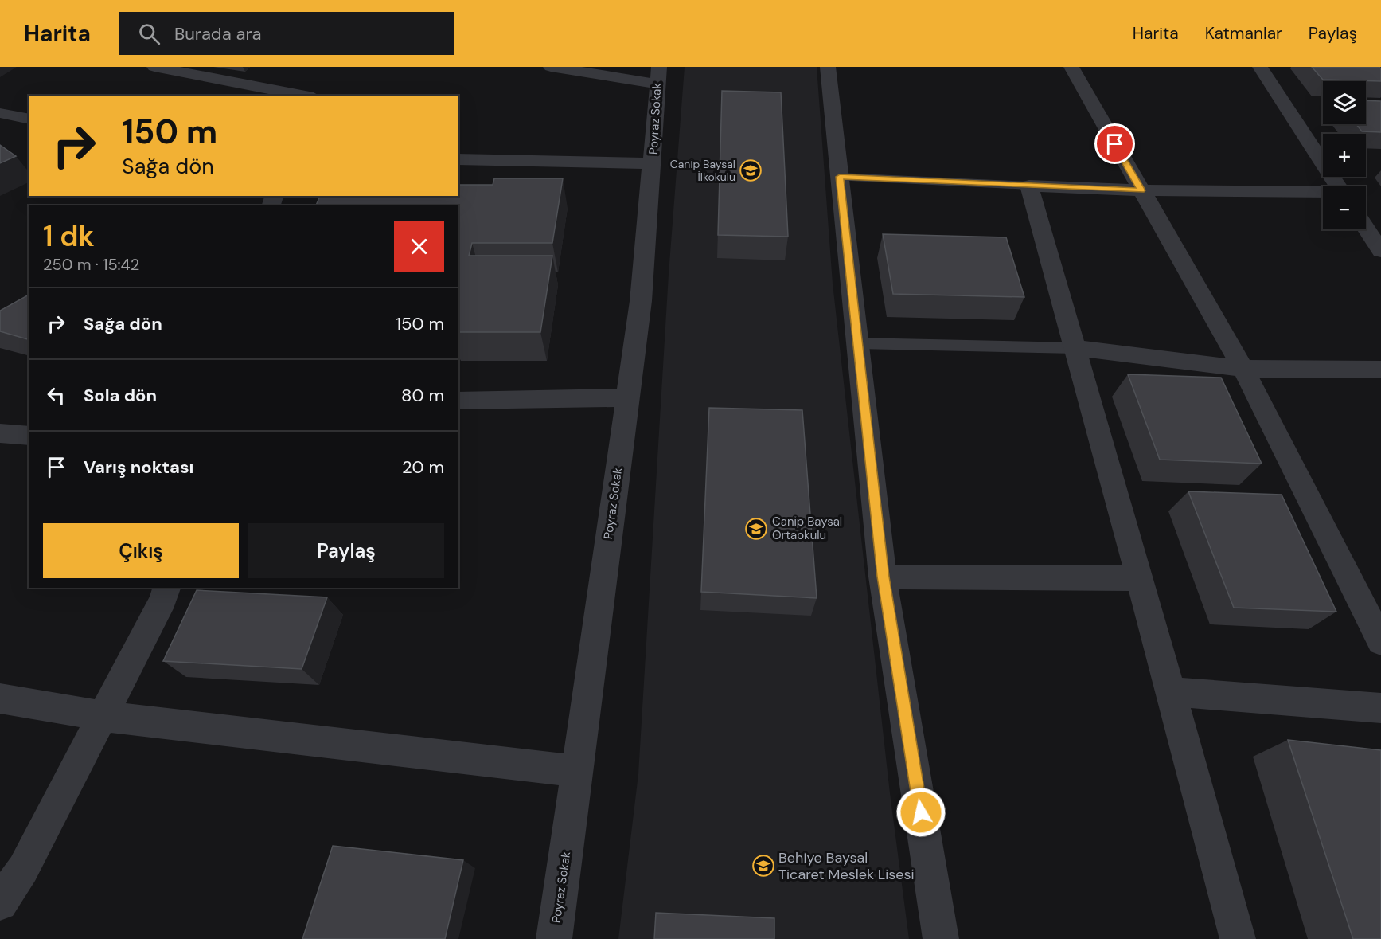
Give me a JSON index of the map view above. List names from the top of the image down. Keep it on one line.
{"streets":{"street":["Poyraz Sokak"]},"places":{"school or university":["Canip Baysal İlkokulu","Canip Baysal Ortaokulu","Behiye Baysal Ticaret Meslek Lisesi"]},"page":{"header":"Harita","search":"Burada ara","nav":["Harita","Katmanlar","Paylaş"],"map_buttons":["+","−"],"turn":["150 m","Sağa dön"],"heading":["1 dk","250 m · 15:42"],"list":[{"name":"Sağa dön","value":"150 m"},{"name":"Sola dön","value":"80 m"},{"name":"Varış noktası","value":"20 m"}],"buttons":["Çıkış","Paylaş"]}}
